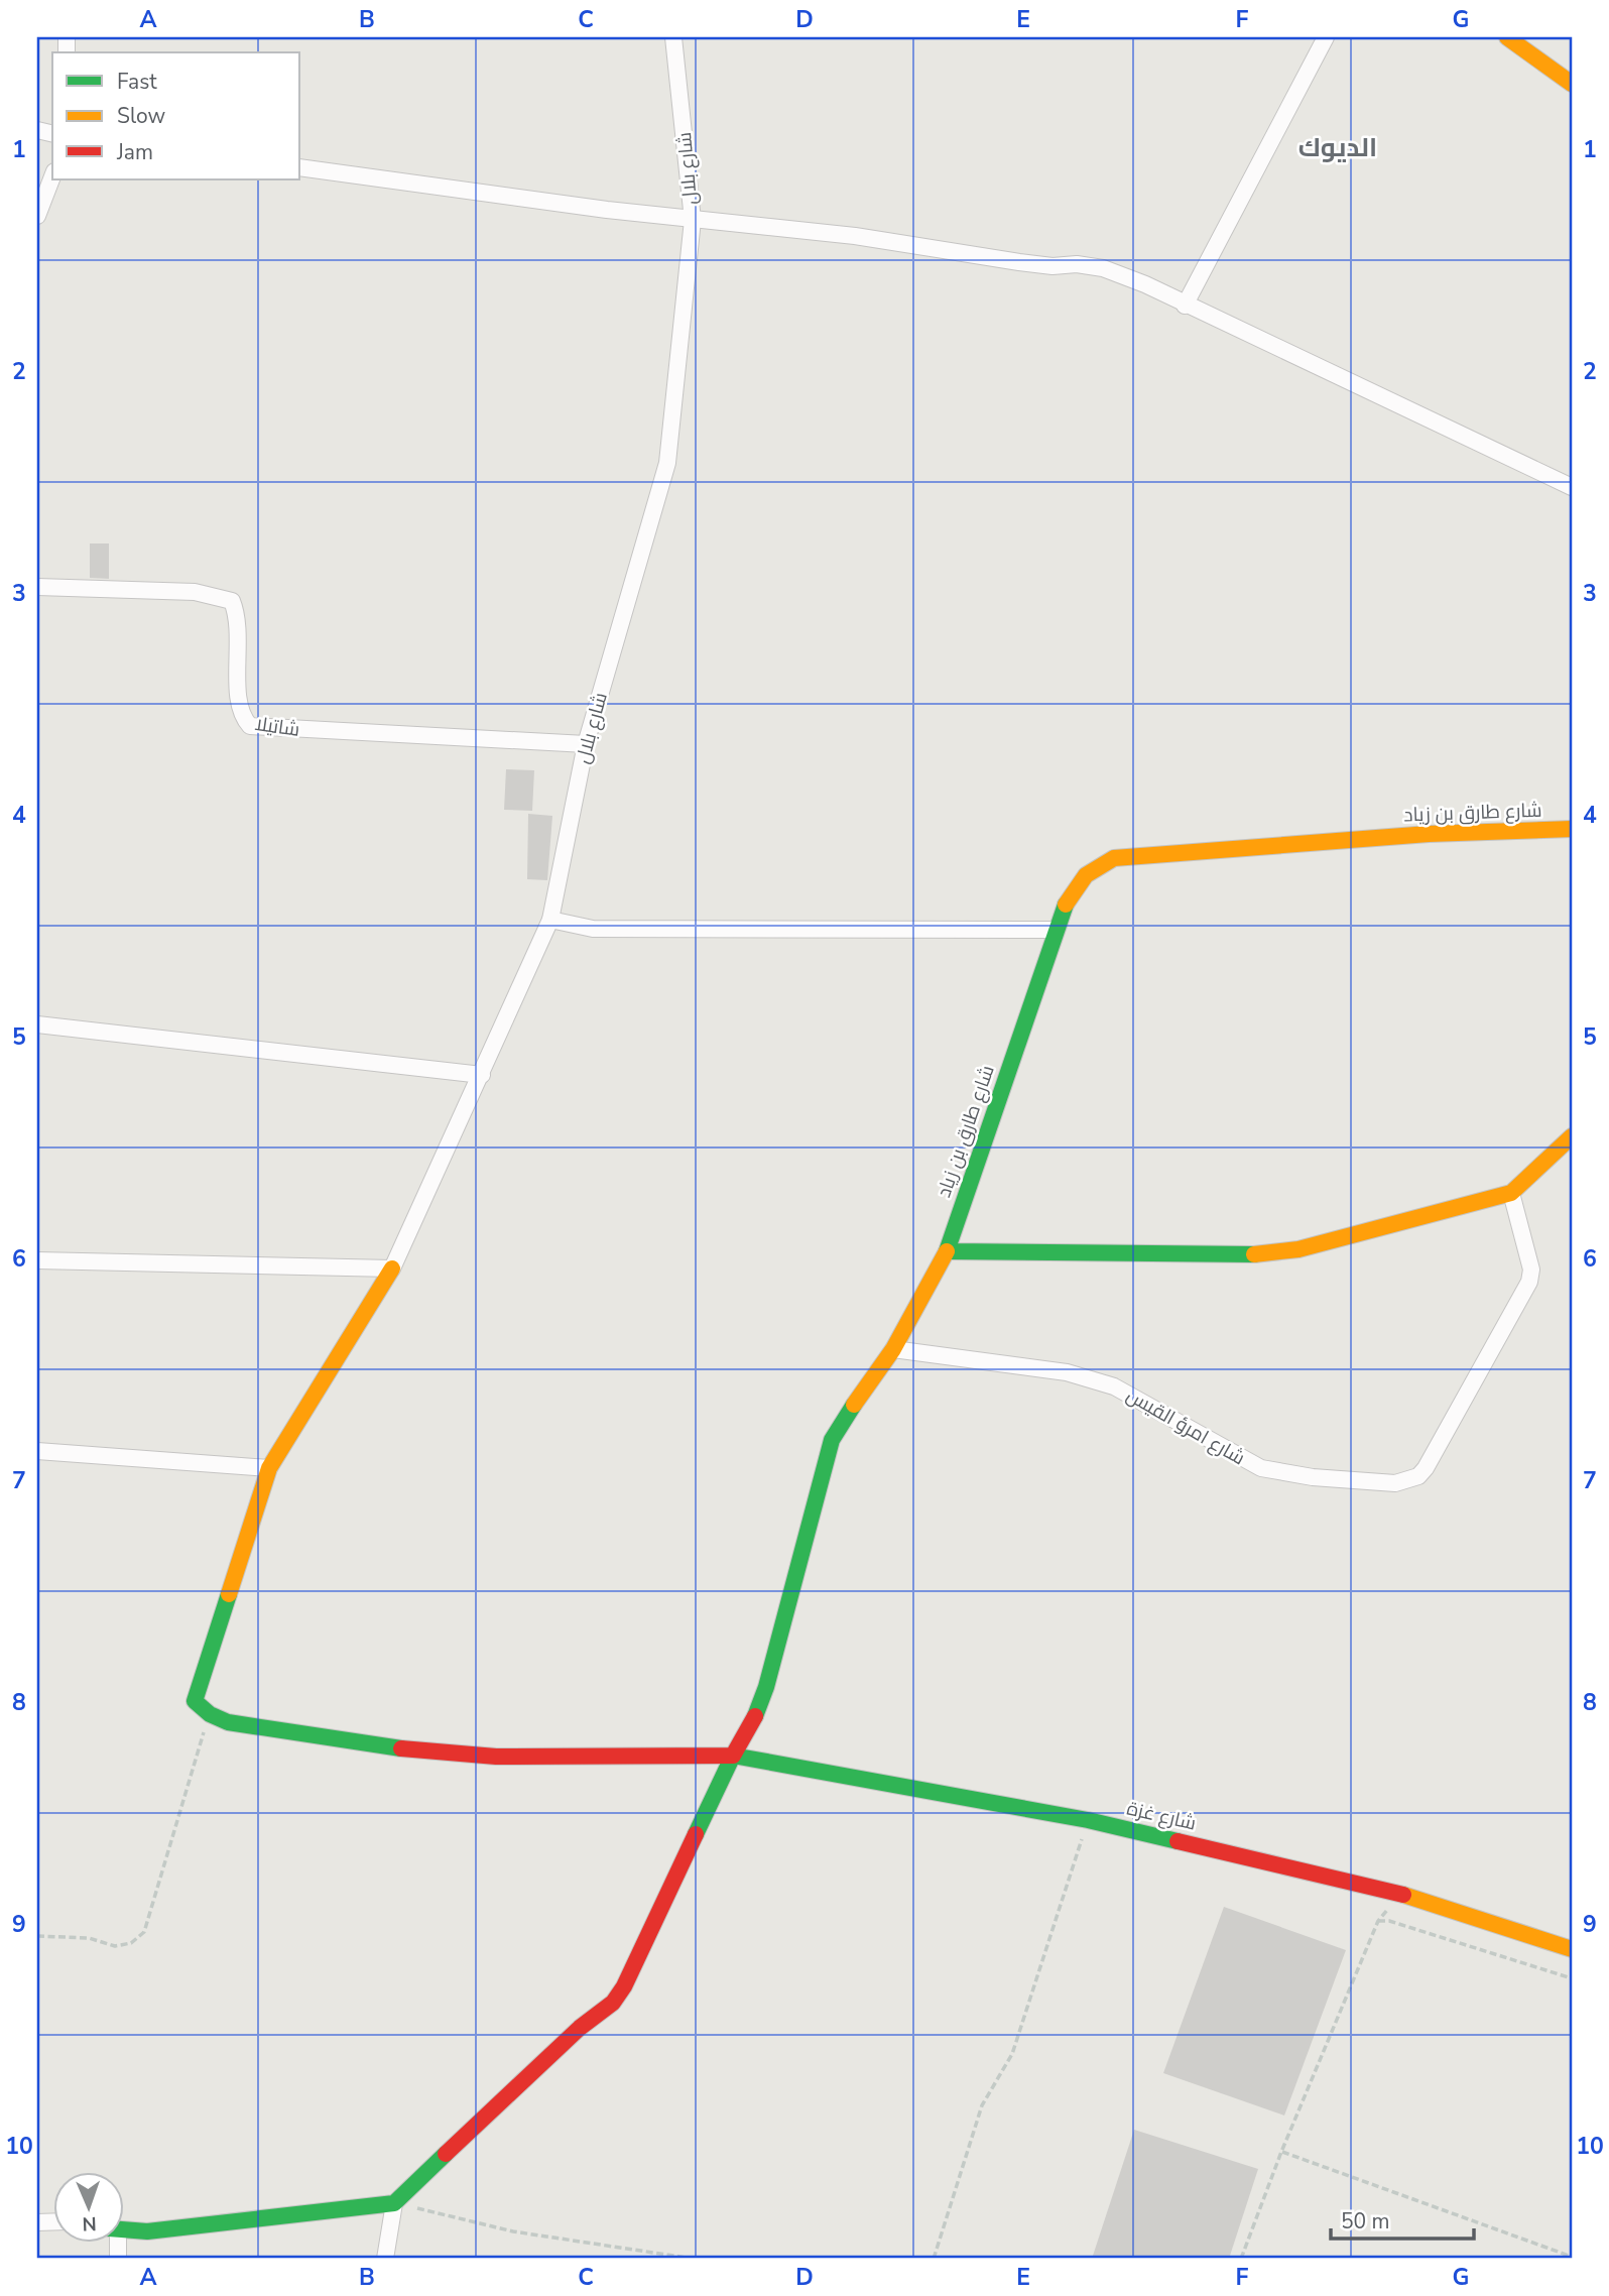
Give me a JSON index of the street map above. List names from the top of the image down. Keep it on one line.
{"streets":{"street":["شارع بلال","شاتيلا","شارع طارق بن زياد","شارع امرؤ القيس","شارع غزة"]},"crossings":[["شارع بلال","شاتيلا"],["شارع طارق بن زياد","شارع امرؤ القيس"],["شارع طارق بن زياد","شارع غزة"]],"districts":["الديوك"],"legend":["Fast","Slow","Jam"],"scale_bar":"50 m","north":"bottom","grid":{"columns":["A","B","C","D","E","F","G"],"rows":["1","2","3","4","5","6","7","8","9","10"]}}
